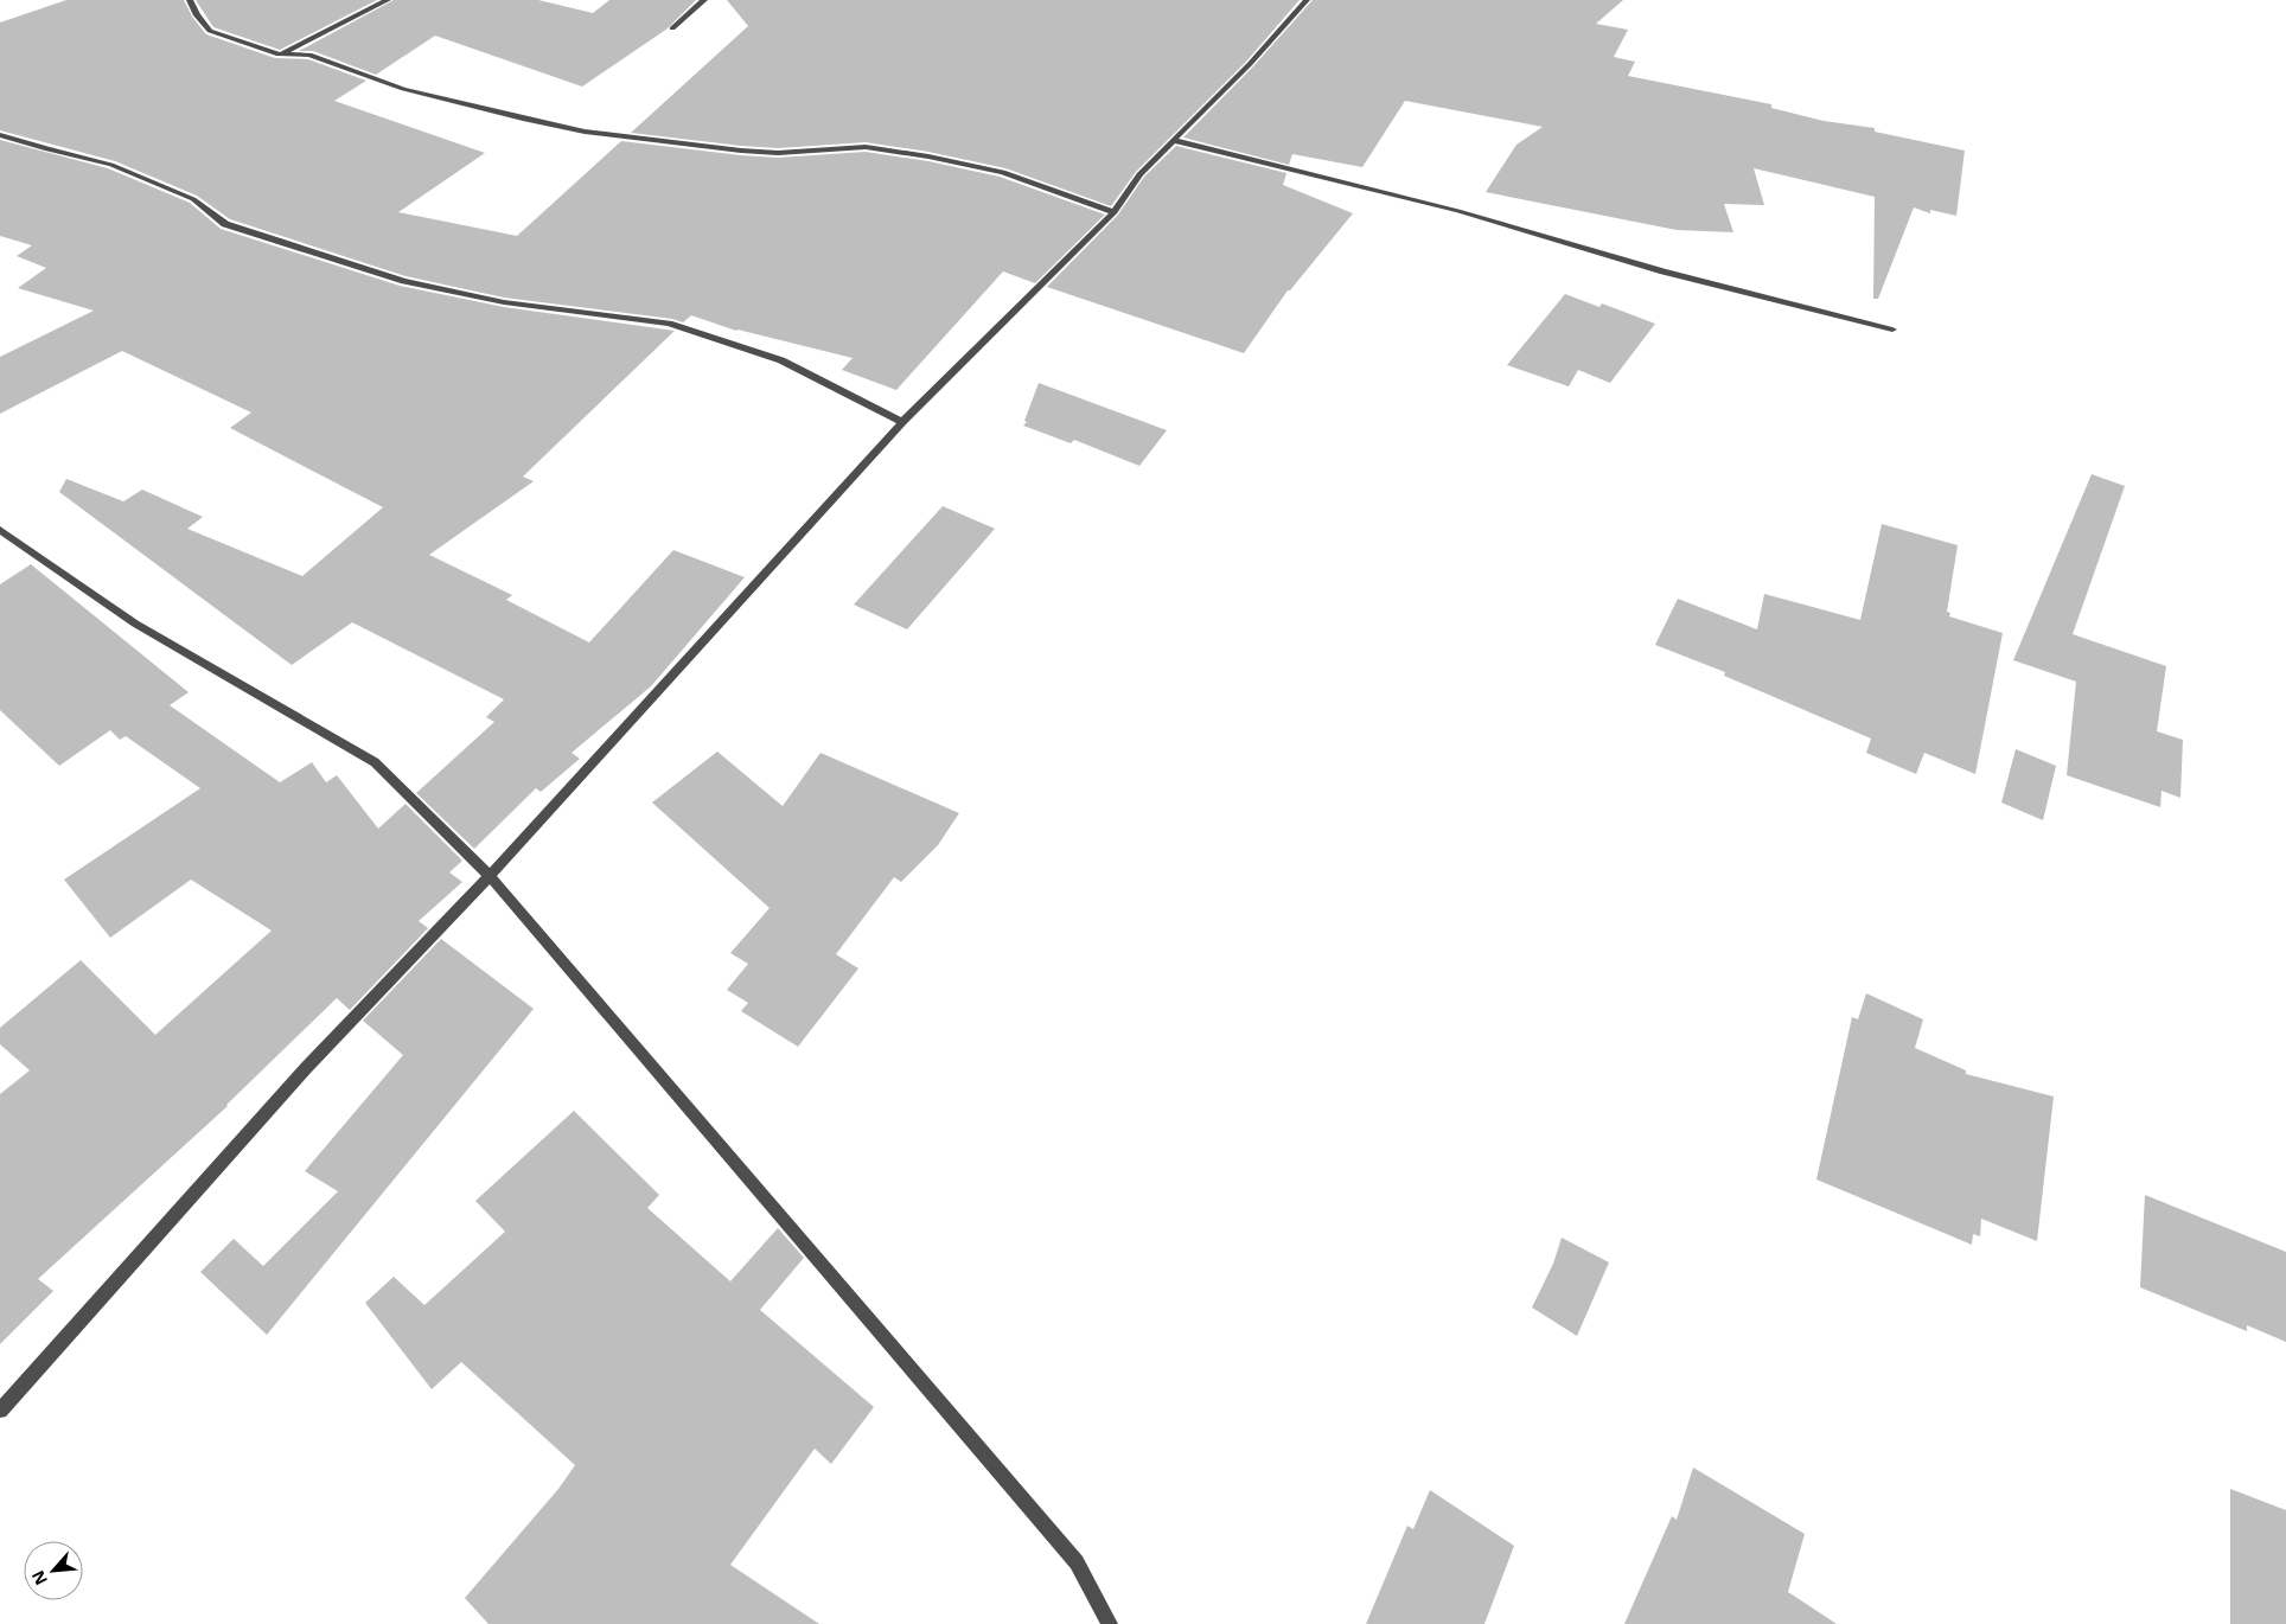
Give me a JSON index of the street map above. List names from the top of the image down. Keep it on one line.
{"north":"bottom left"}
